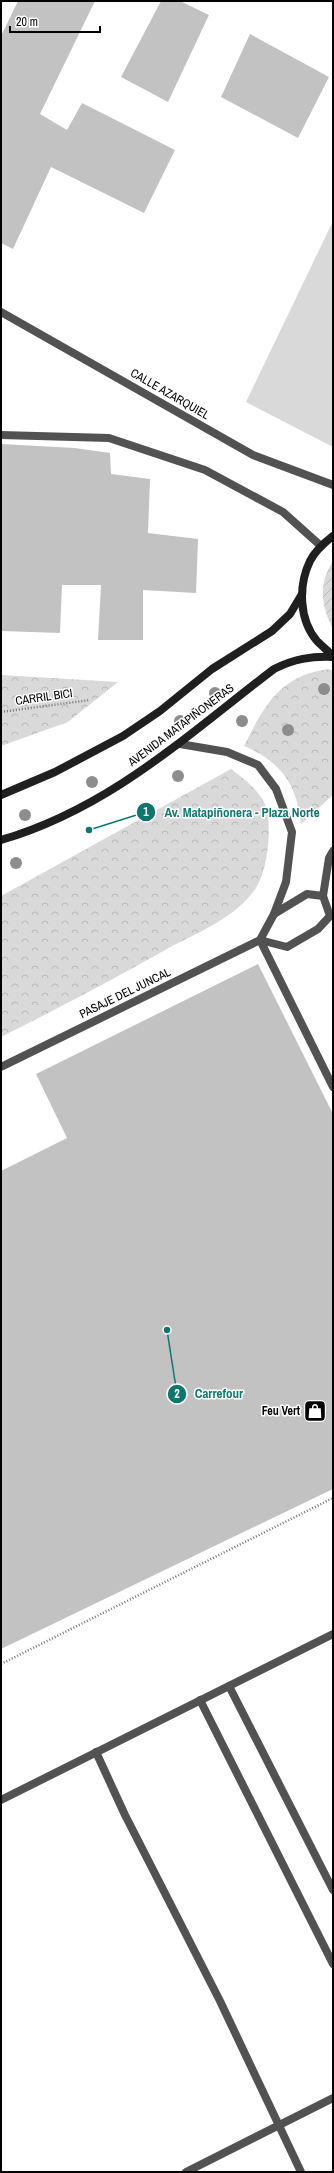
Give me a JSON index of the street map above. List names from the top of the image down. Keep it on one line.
{"streets":{"street":["CALLE AZARQUIEL","AVENIDA MATAPIÑONERAS","PASAJE DEL JUNCAL"],"path":["CARRIL BICI"]},"places":{"other":["Av. Matapiñonera - Plaza Norte","Carrefour"],"shop":["Feu Vert"]},"scale_bar":"20 m"}
